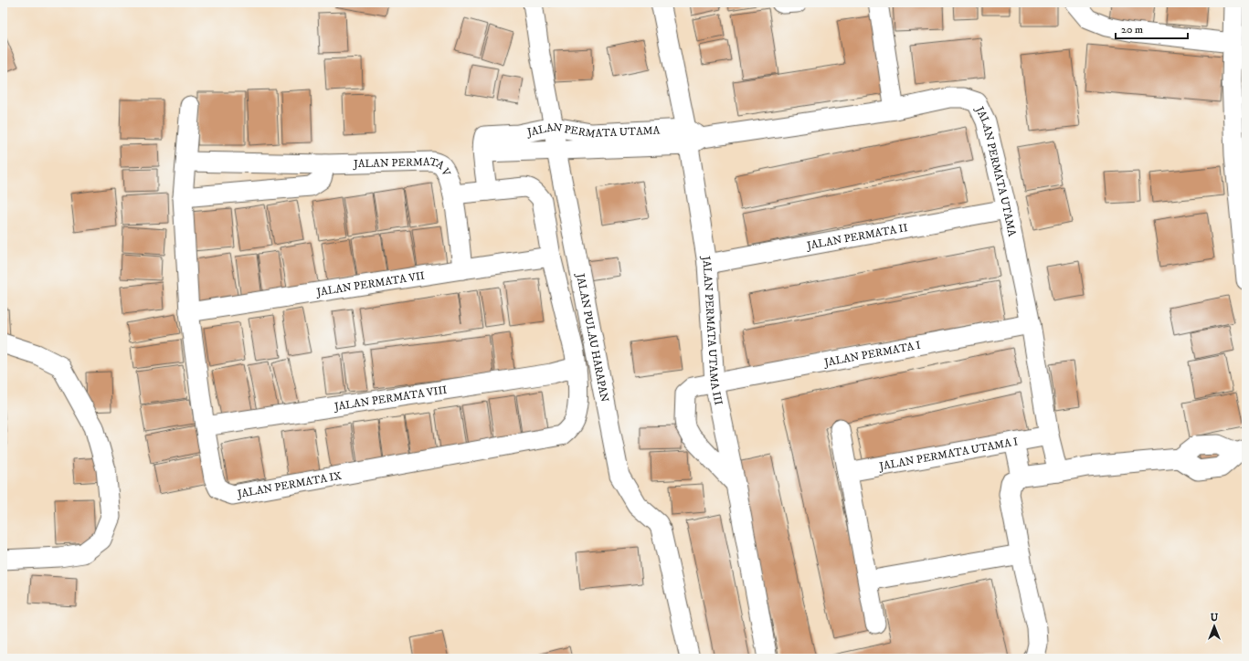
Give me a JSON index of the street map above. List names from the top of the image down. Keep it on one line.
{"streets":{"street":["JALAN PERMATA UTAMA","JALAN PERMATA V","JALAN PERMATA II","JALAN PERMATA VII","JALAN PERMATA UTAMA III","JALAN PULAU HARAPAN","JALAN PERMATA I","JALAN PERMATA VIII","JALAN PERMATA UTAMA I","JALAN PERMATA IX"]},"crossings":[["JALAN PERMATA UTAMA","JALAN PERMATA II"],["JALAN PERMATA UTAMA","JALAN PERMATA UTAMA III"],["JALAN PERMATA UTAMA","JALAN PULAU HARAPAN"],["JALAN PERMATA UTAMA","JALAN PERMATA I"],["JALAN PERMATA UTAMA","JALAN PERMATA UTAMA I"],["JALAN PERMATA V","JALAN PERMATA VII"],["JALAN PERMATA V","JALAN PERMATA IX"],["JALAN PERMATA II","JALAN PERMATA UTAMA III"],["JALAN PERMATA VII","JALAN PERMATA IX"],["JALAN PERMATA UTAMA III","JALAN PERMATA I"],["JALAN PERMATA VIII","JALAN PERMATA IX"]],"scale_bar":"20 m","north":"top"}
